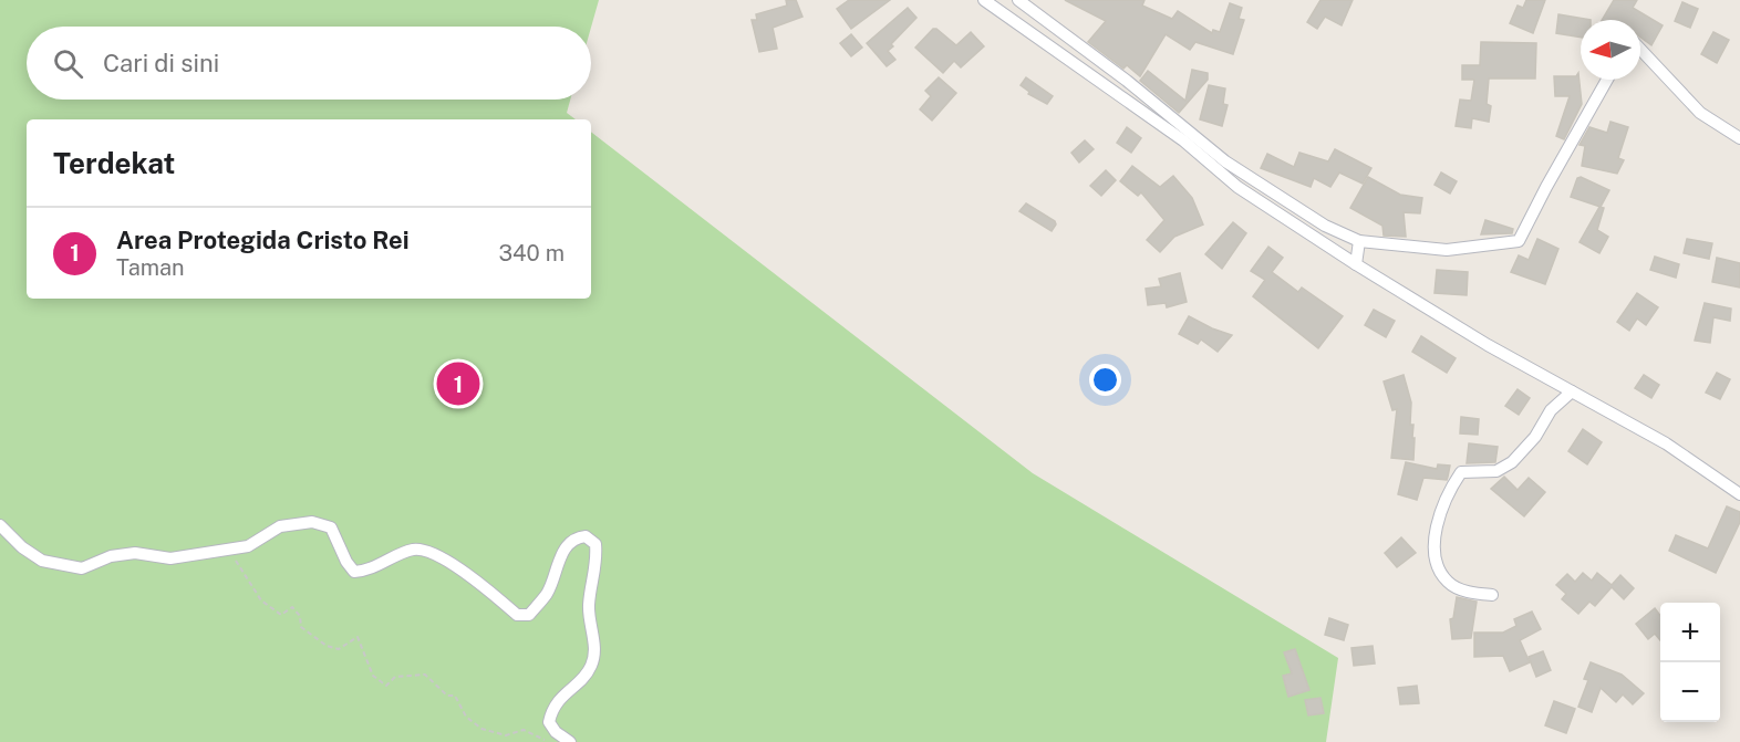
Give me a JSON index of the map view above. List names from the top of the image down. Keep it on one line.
{"north":"left","page":{"search":"Cari di sini","heading":"Terdekat","list":[{"mark":"1","name":"Area Protegida Cristo Rei","note":"Taman","value":"340 m"}],"pins":"1","map_buttons":["+","−"]}}
